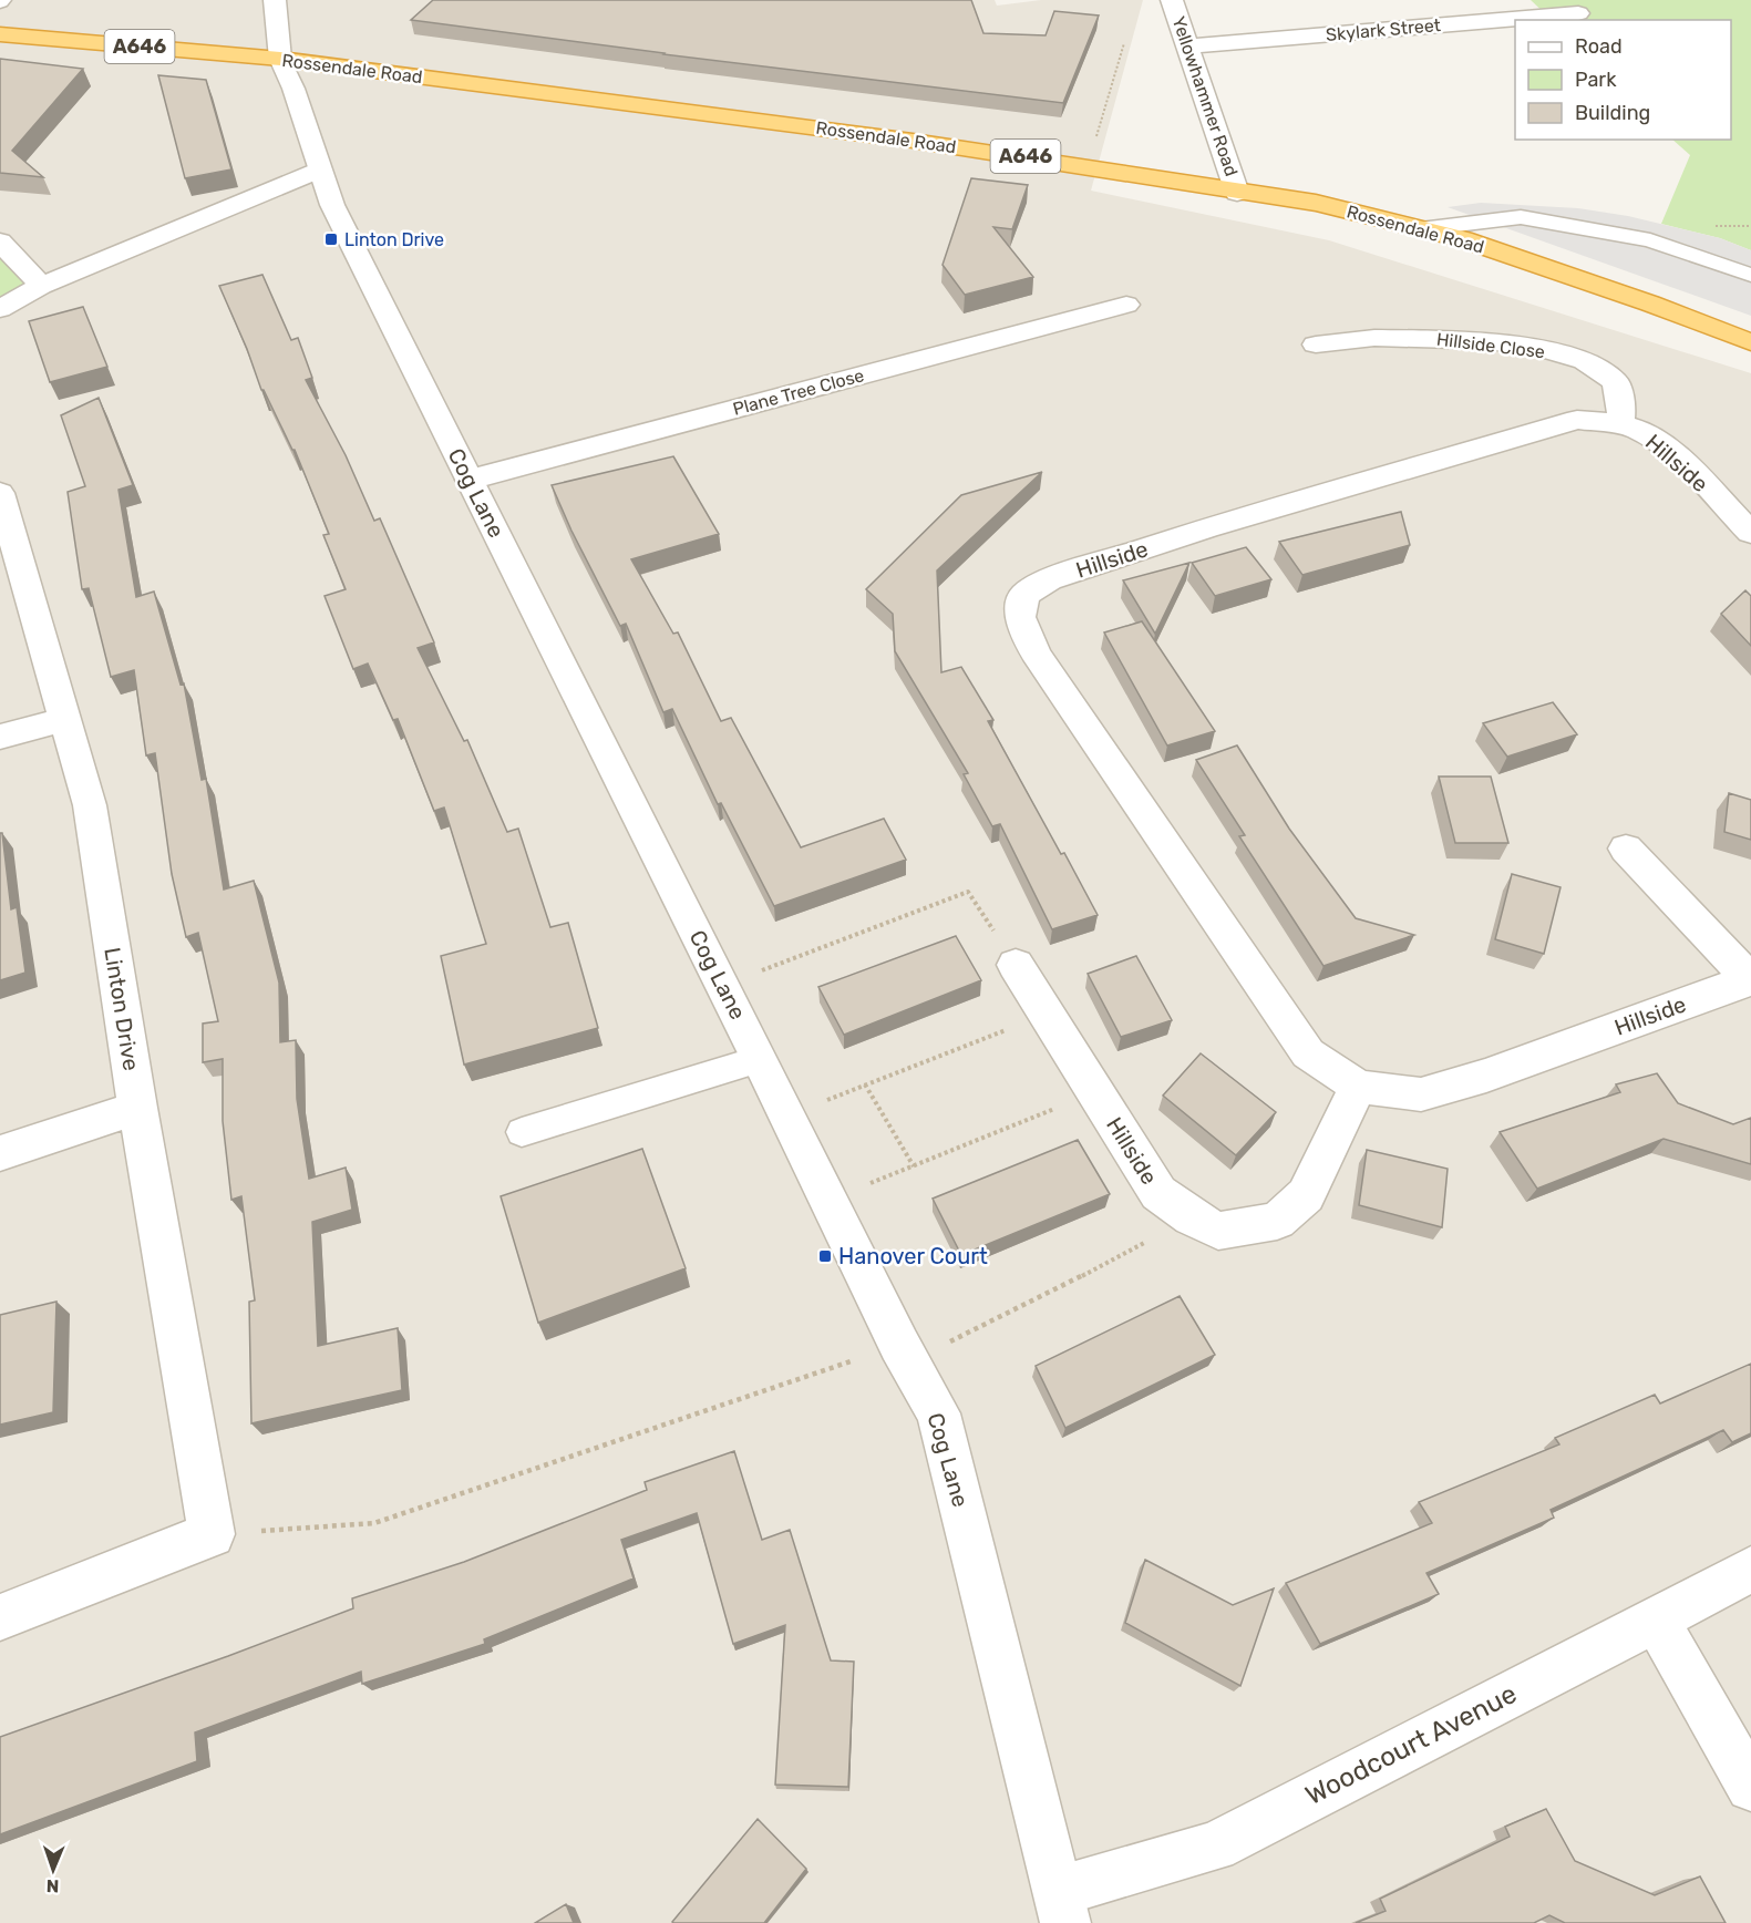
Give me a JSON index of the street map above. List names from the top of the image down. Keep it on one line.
{"streets":{"highway":["A646","Rossendale Road"],"street":["Skylark Street","Yellowhammer Road","Hillside Close","Plane Tree Close","Hillside","Cog Lane","Linton Drive","Woodcourt Avenue"]},"crossings":[["Skylark Street","Yellowhammer Road"],["Rossendale Road","Yellowhammer Road"],["Rossendale Road","Cog Lane"],["Hillside Close","Hillside"],["Plane Tree Close","Cog Lane"],["Cog Lane","Woodcourt Avenue"]],"places":{"transit":["Linton Drive","Hanover Court"]},"legend":["Road","Park","Building"],"north":"bottom"}
